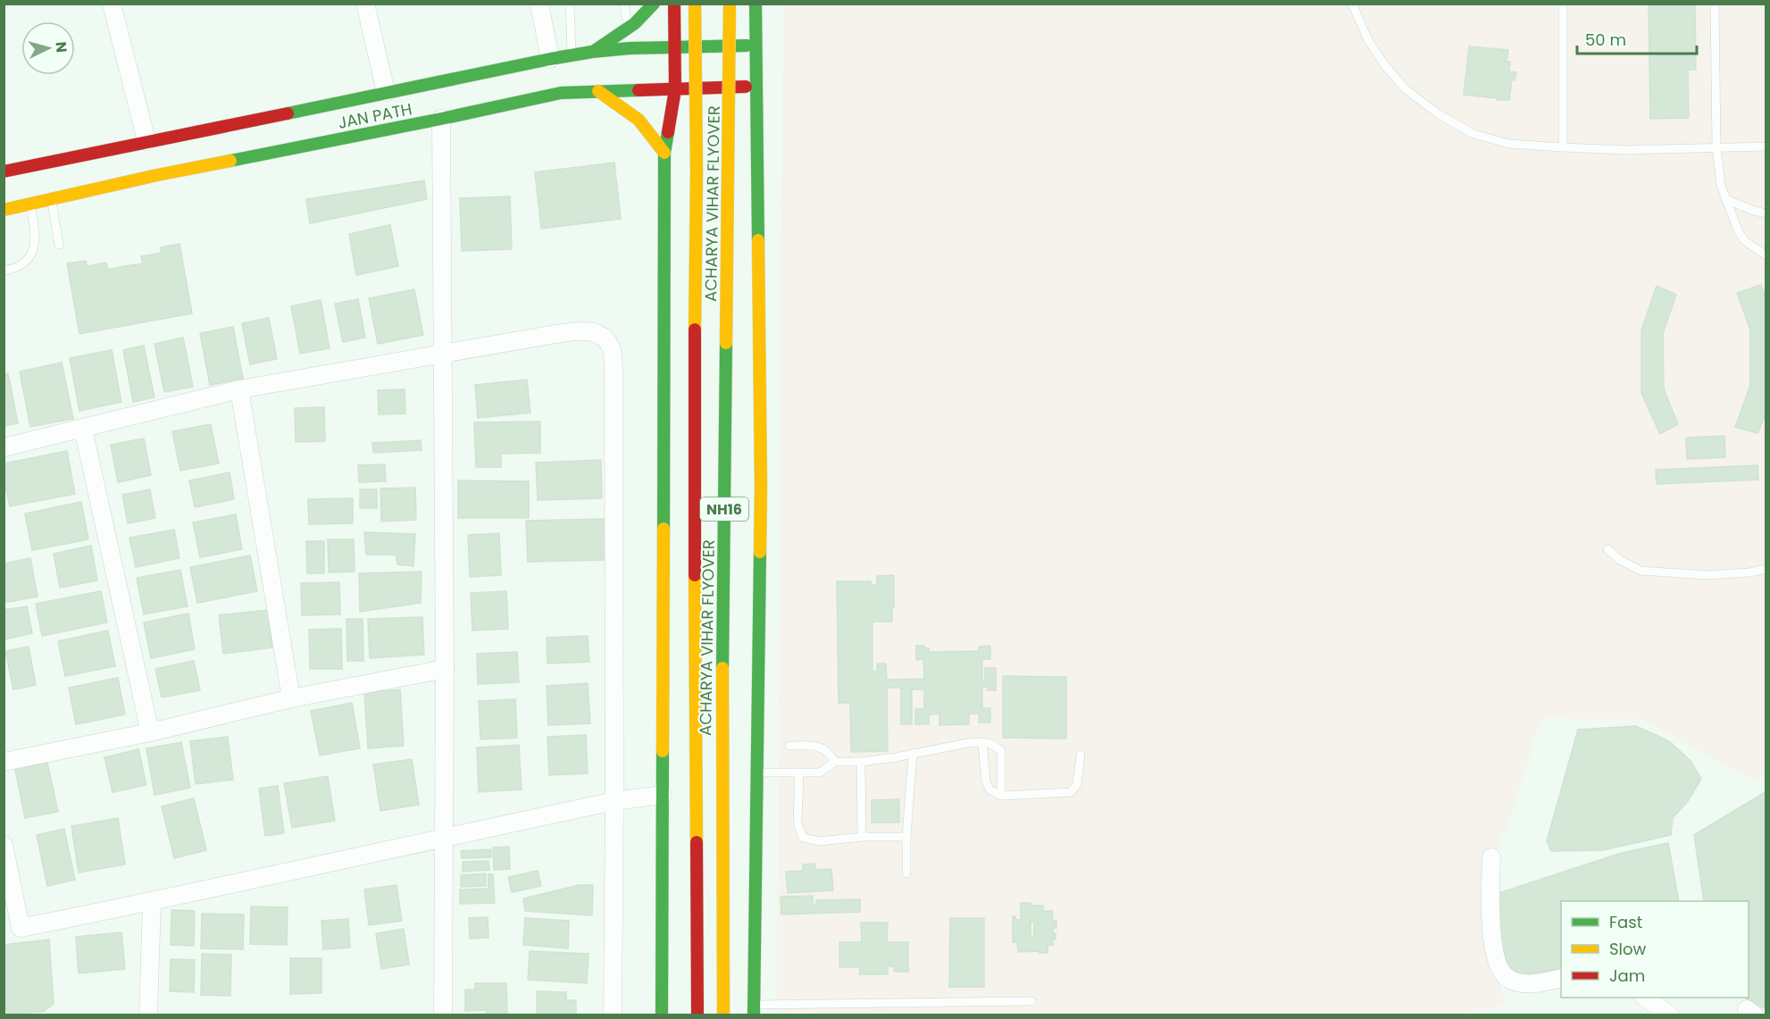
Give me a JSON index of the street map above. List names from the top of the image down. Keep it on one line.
{"streets":{"main road":["JAN PATH","ACHARYA VIHAR FLYOVER","NH16"]},"legend":["Fast","Slow","Jam"],"scale_bar":"50 m","north":"right"}
